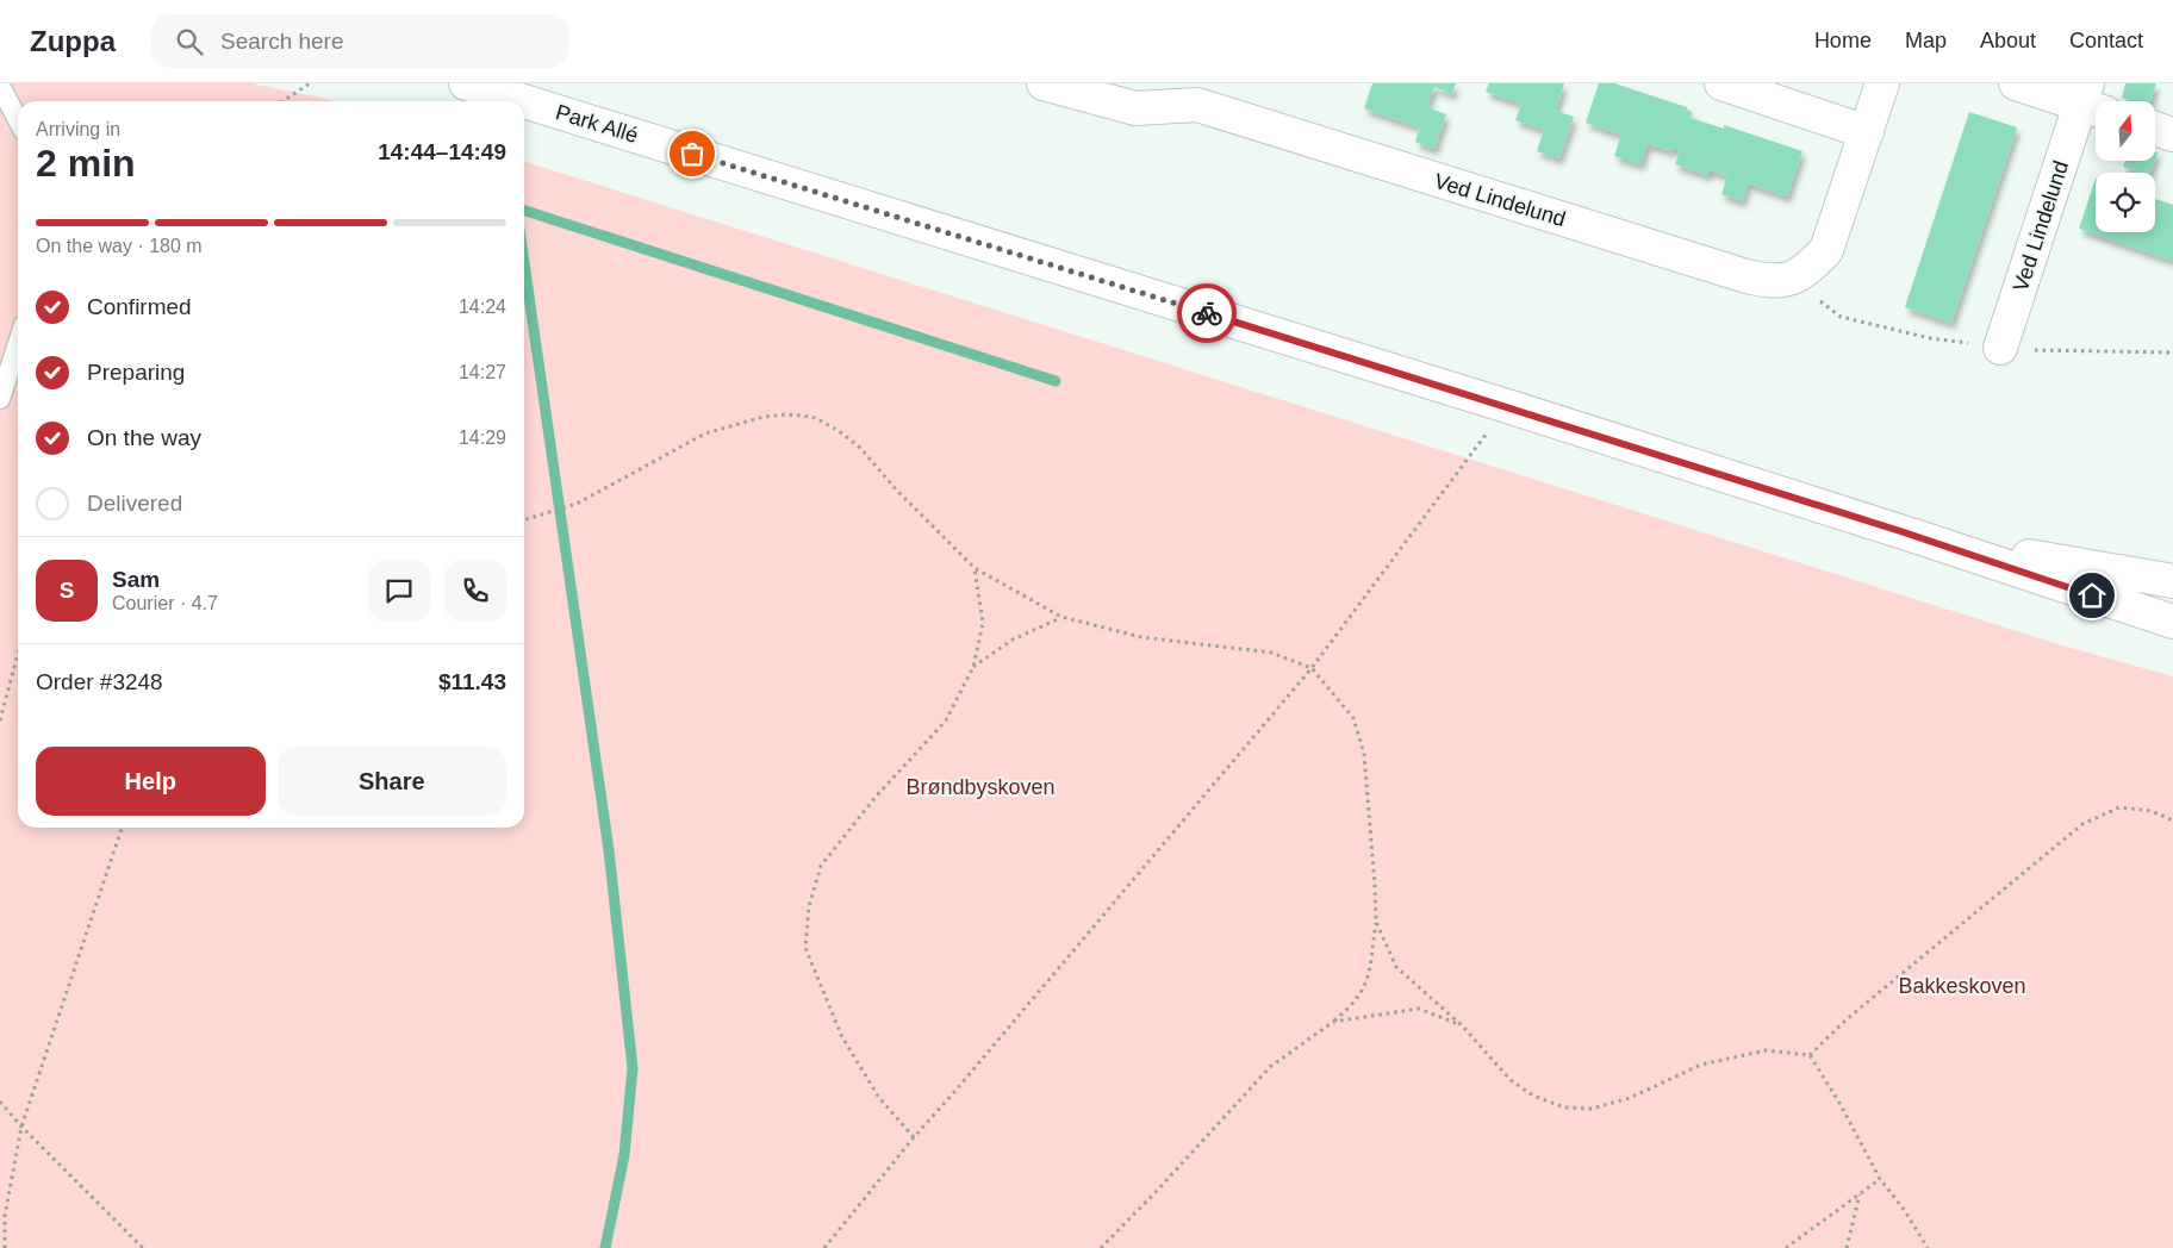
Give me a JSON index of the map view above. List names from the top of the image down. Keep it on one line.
{"streets":{"street":["Park Allé","Ved Lindelund"]},"parks":["Brøndbyskoven","Bakkeskoven"],"north":"top","page":{"header":"Zuppa","search":"Search here","nav":["Home","Map","About","Contact"],"heading":["2 min","Arriving in","14:44–14:49"],"panel":["Sam","Courier · 4.7","Order #3248","$11.43"],"bar":"On the way · 180 m","list":[["Confirmed","14:24"],["Preparing","14:27"],["On the way","14:29"],"Delivered"],"round":"S","buttons":["Help","Share"]}}
